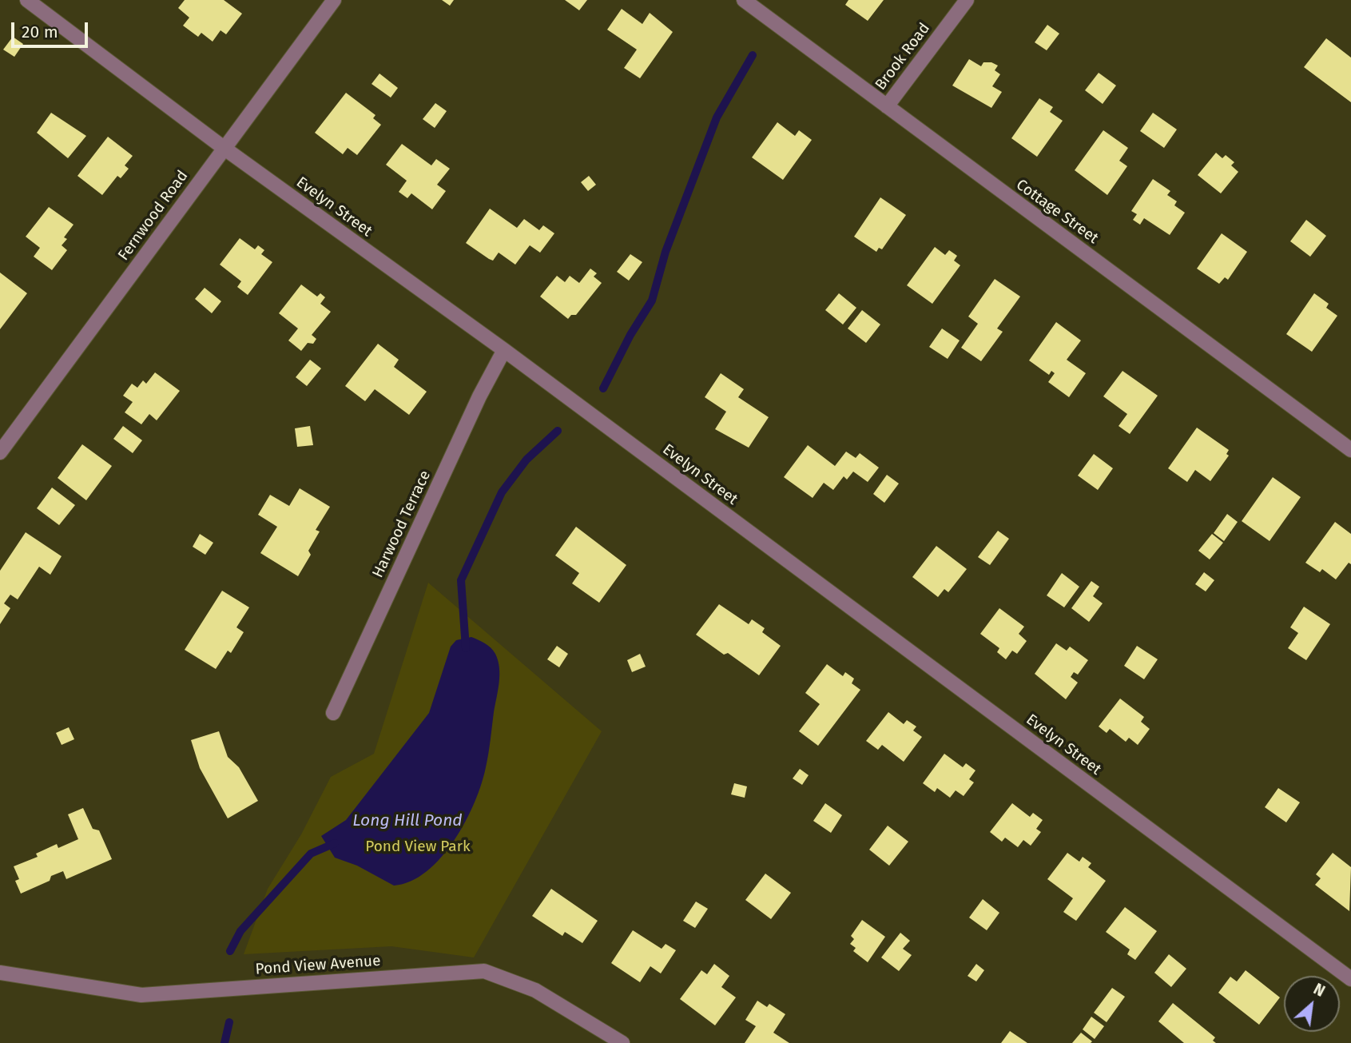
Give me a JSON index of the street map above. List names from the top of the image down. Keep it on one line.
{"streets":{"street":["Brook Road","Evelyn Street","Cottage Street","Fernwood Road","Harwood Terrace","Pond View Avenue"]},"crossings":[["Brook Road","Cottage Street"],["Evelyn Street","Fernwood Road"],["Evelyn Street","Harwood Terrace"]],"water":["Long Hill Pond"],"parks":["Pond View Park"],"scale_bar":"20 m","north":"top right"}
